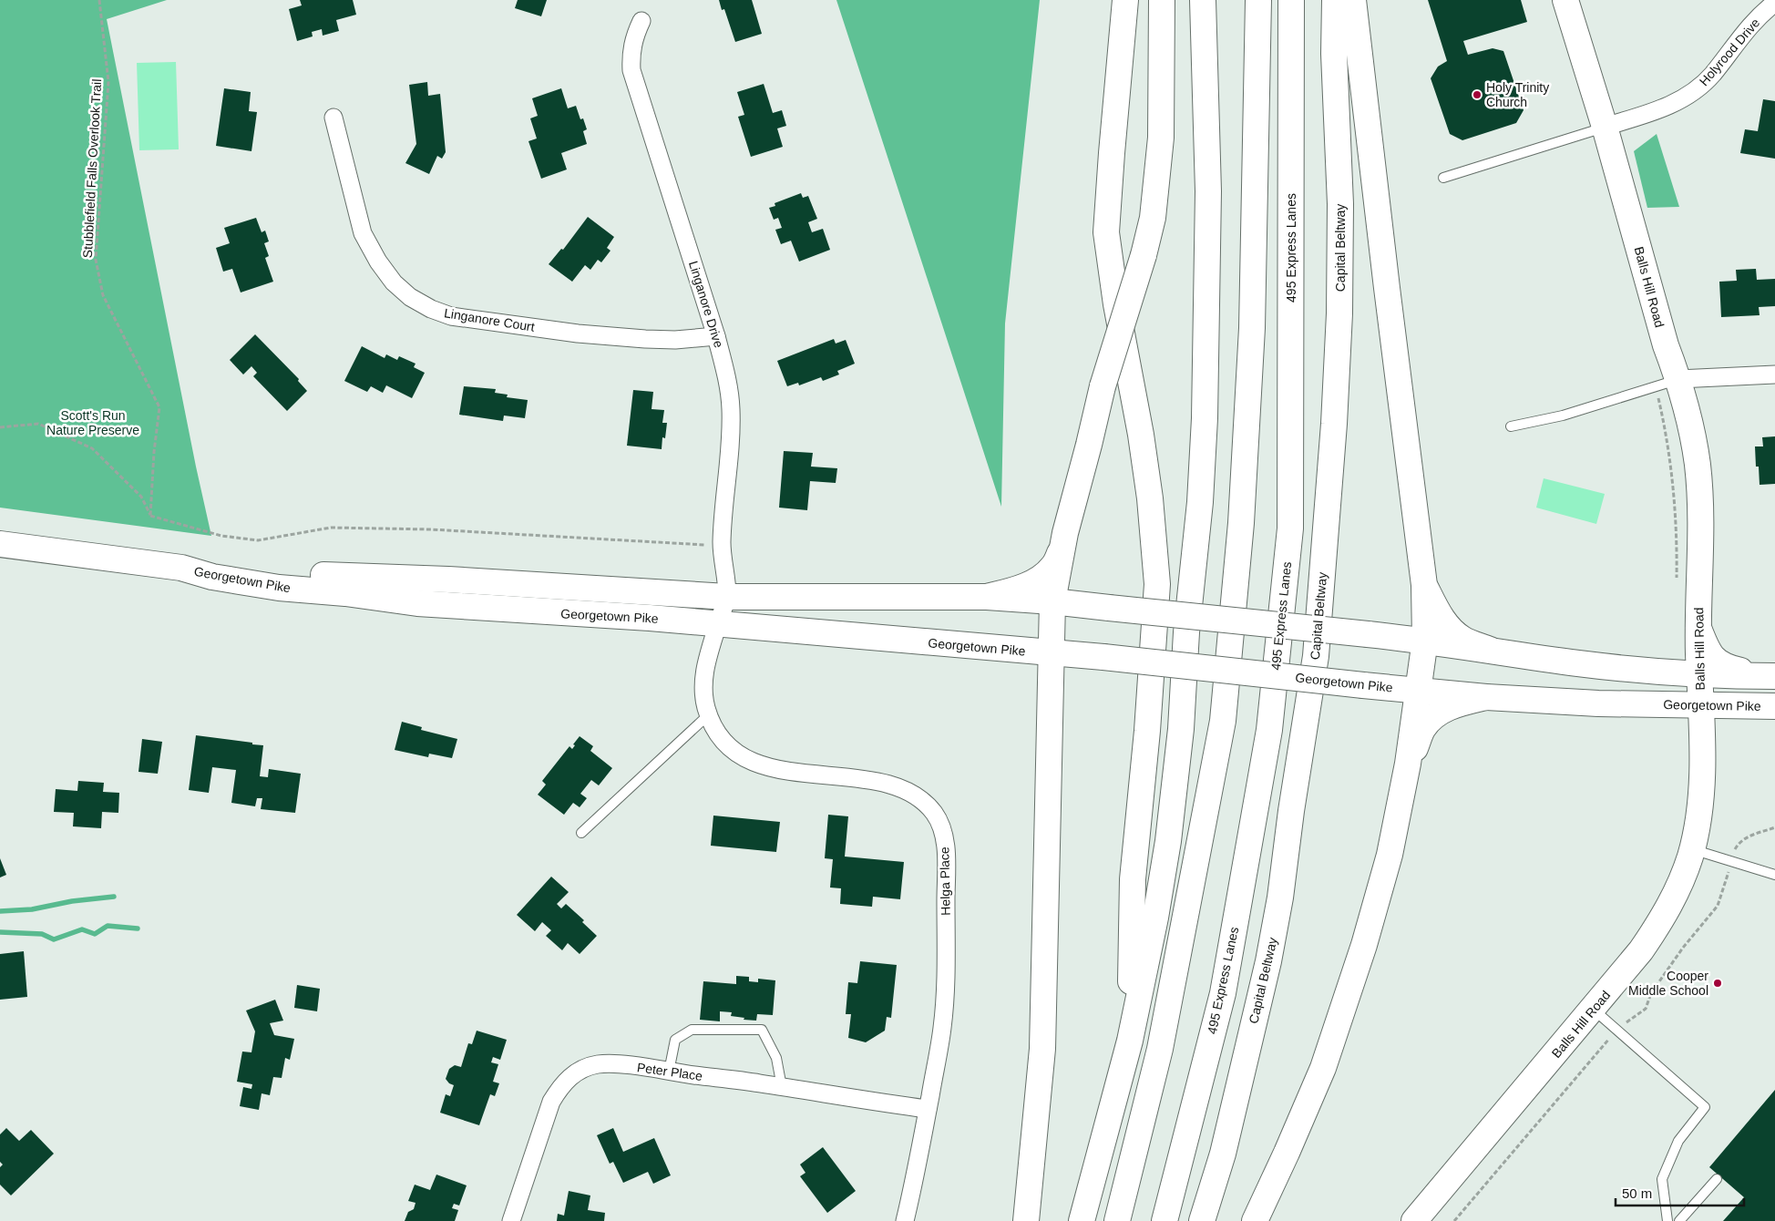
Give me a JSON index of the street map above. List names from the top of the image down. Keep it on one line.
{"streets":{"main road":["495 Express Lanes","Capital Beltway","Balls Hill Road","Georgetown Pike"],"street":["Holyrood Drive","Linganore Drive","Linganore Court","Helga Place","Peter Place"],"path":["Stubblefield Falls Overlook Trail"]},"crossings":[["Holyrood Drive","Balls Hill Road"],["Balls Hill Road","Georgetown Pike"],["Linganore Drive","Linganore Court"],["Linganore Drive","Georgetown Pike"],["Linganore Drive","Helga Place"],["Georgetown Pike","Helga Place"],["Helga Place","Peter Place"]],"parks":["Scott's Run Nature Preserve"],"places":["Holy Trinity Church","Cooper Middle School"],"scale_bar":"50 m"}
